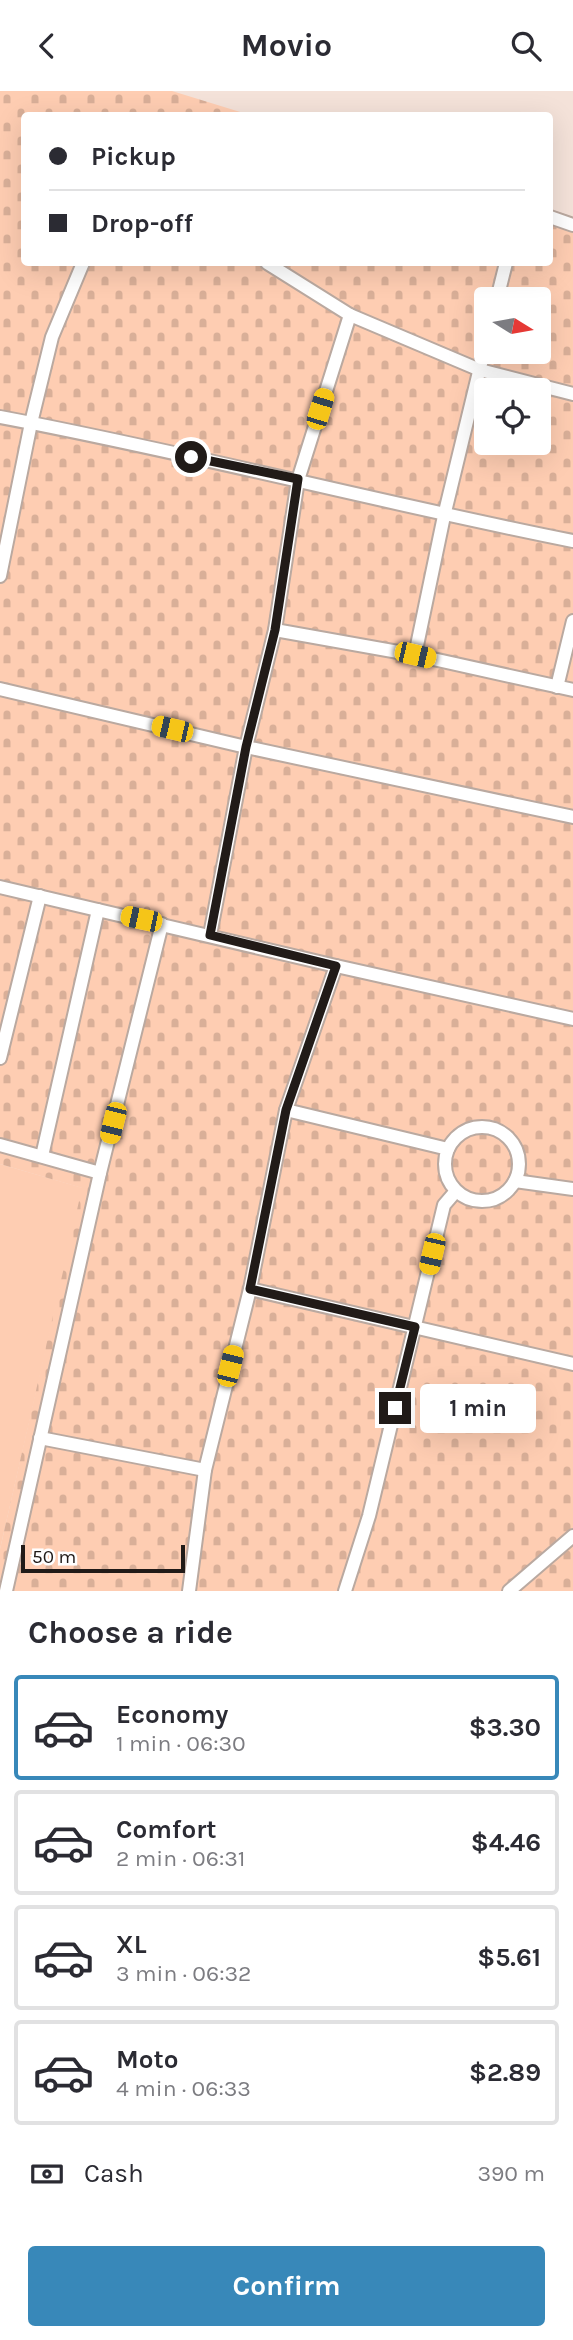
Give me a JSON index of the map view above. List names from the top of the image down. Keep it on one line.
{"scale_bar":"50 m","north":"right","page":{"header":"Movio","banner":["Pickup","Drop-off"],"bubble":"1 min","scale":"50 m","heading":"Choose a ride","list":[{"name":"Economy","note":"1 min · 06:30","value":"$3.30"},{"name":"Comfort","note":"2 min · 06:31","value":"$4.46"},{"name":"XL","note":"3 min · 06:32","value":"$5.61"},{"name":"Moto","note":"4 min · 06:33","value":"$2.89"}],"pay":["Cash","390 m"],"buttons":"Confirm"}}
